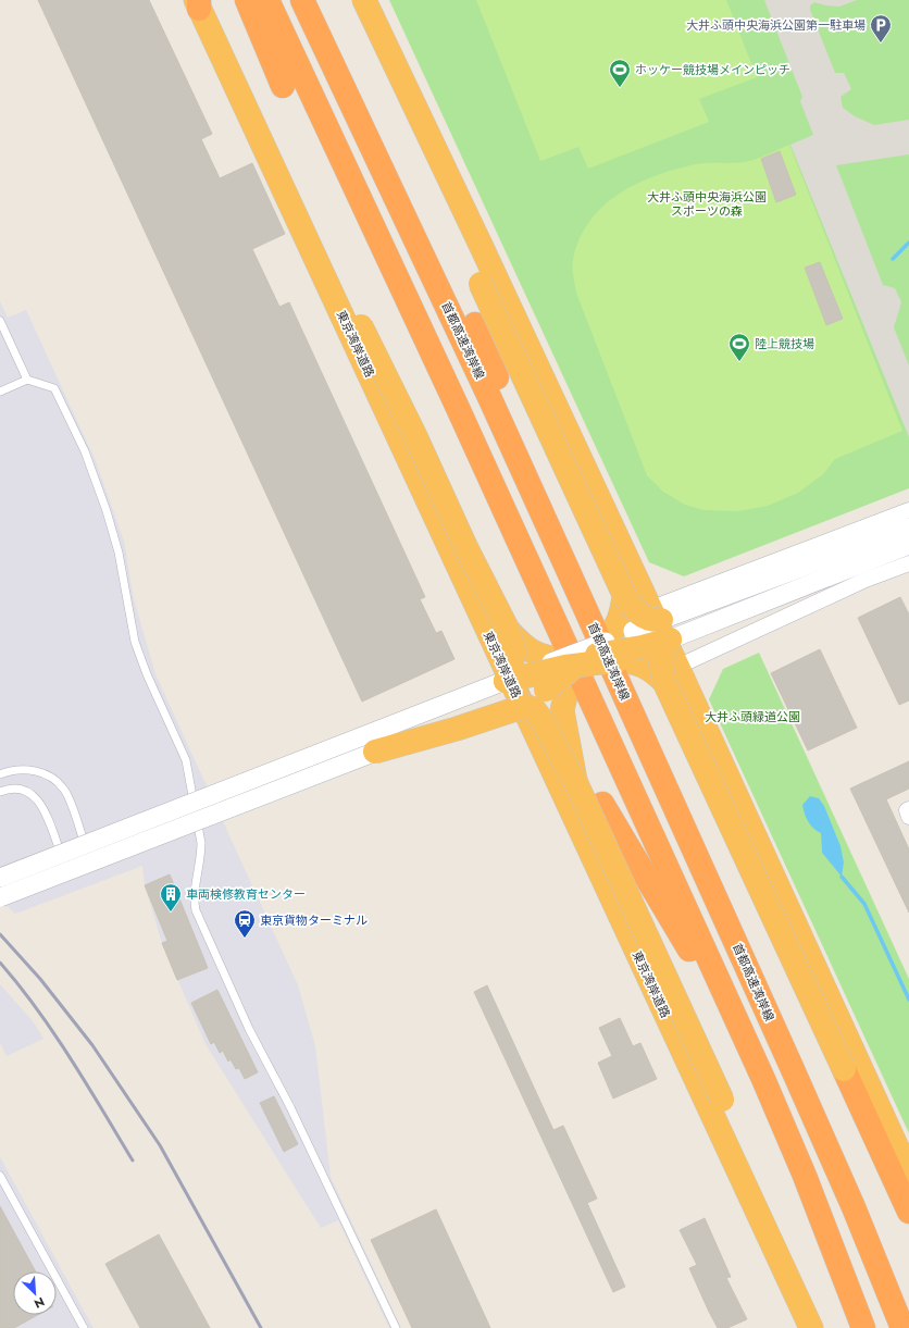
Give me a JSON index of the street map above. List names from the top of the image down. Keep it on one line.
{"streets":{"highway":["首都高速湾岸線","東京湾岸道路"]},"parks":["大井ふ頭中央海浜公園 スポーツの森","大井ふ頭緑道公園"],"places":{"parking":["大井ふ頭中央海浜公園第一駐車場"],"sports":["ホッケー競技場メインピッチ","陸上競技場"],"building":["車両検修教育センター"],"station":["東京貨物ターミナル"]},"north":"bottom right"}
